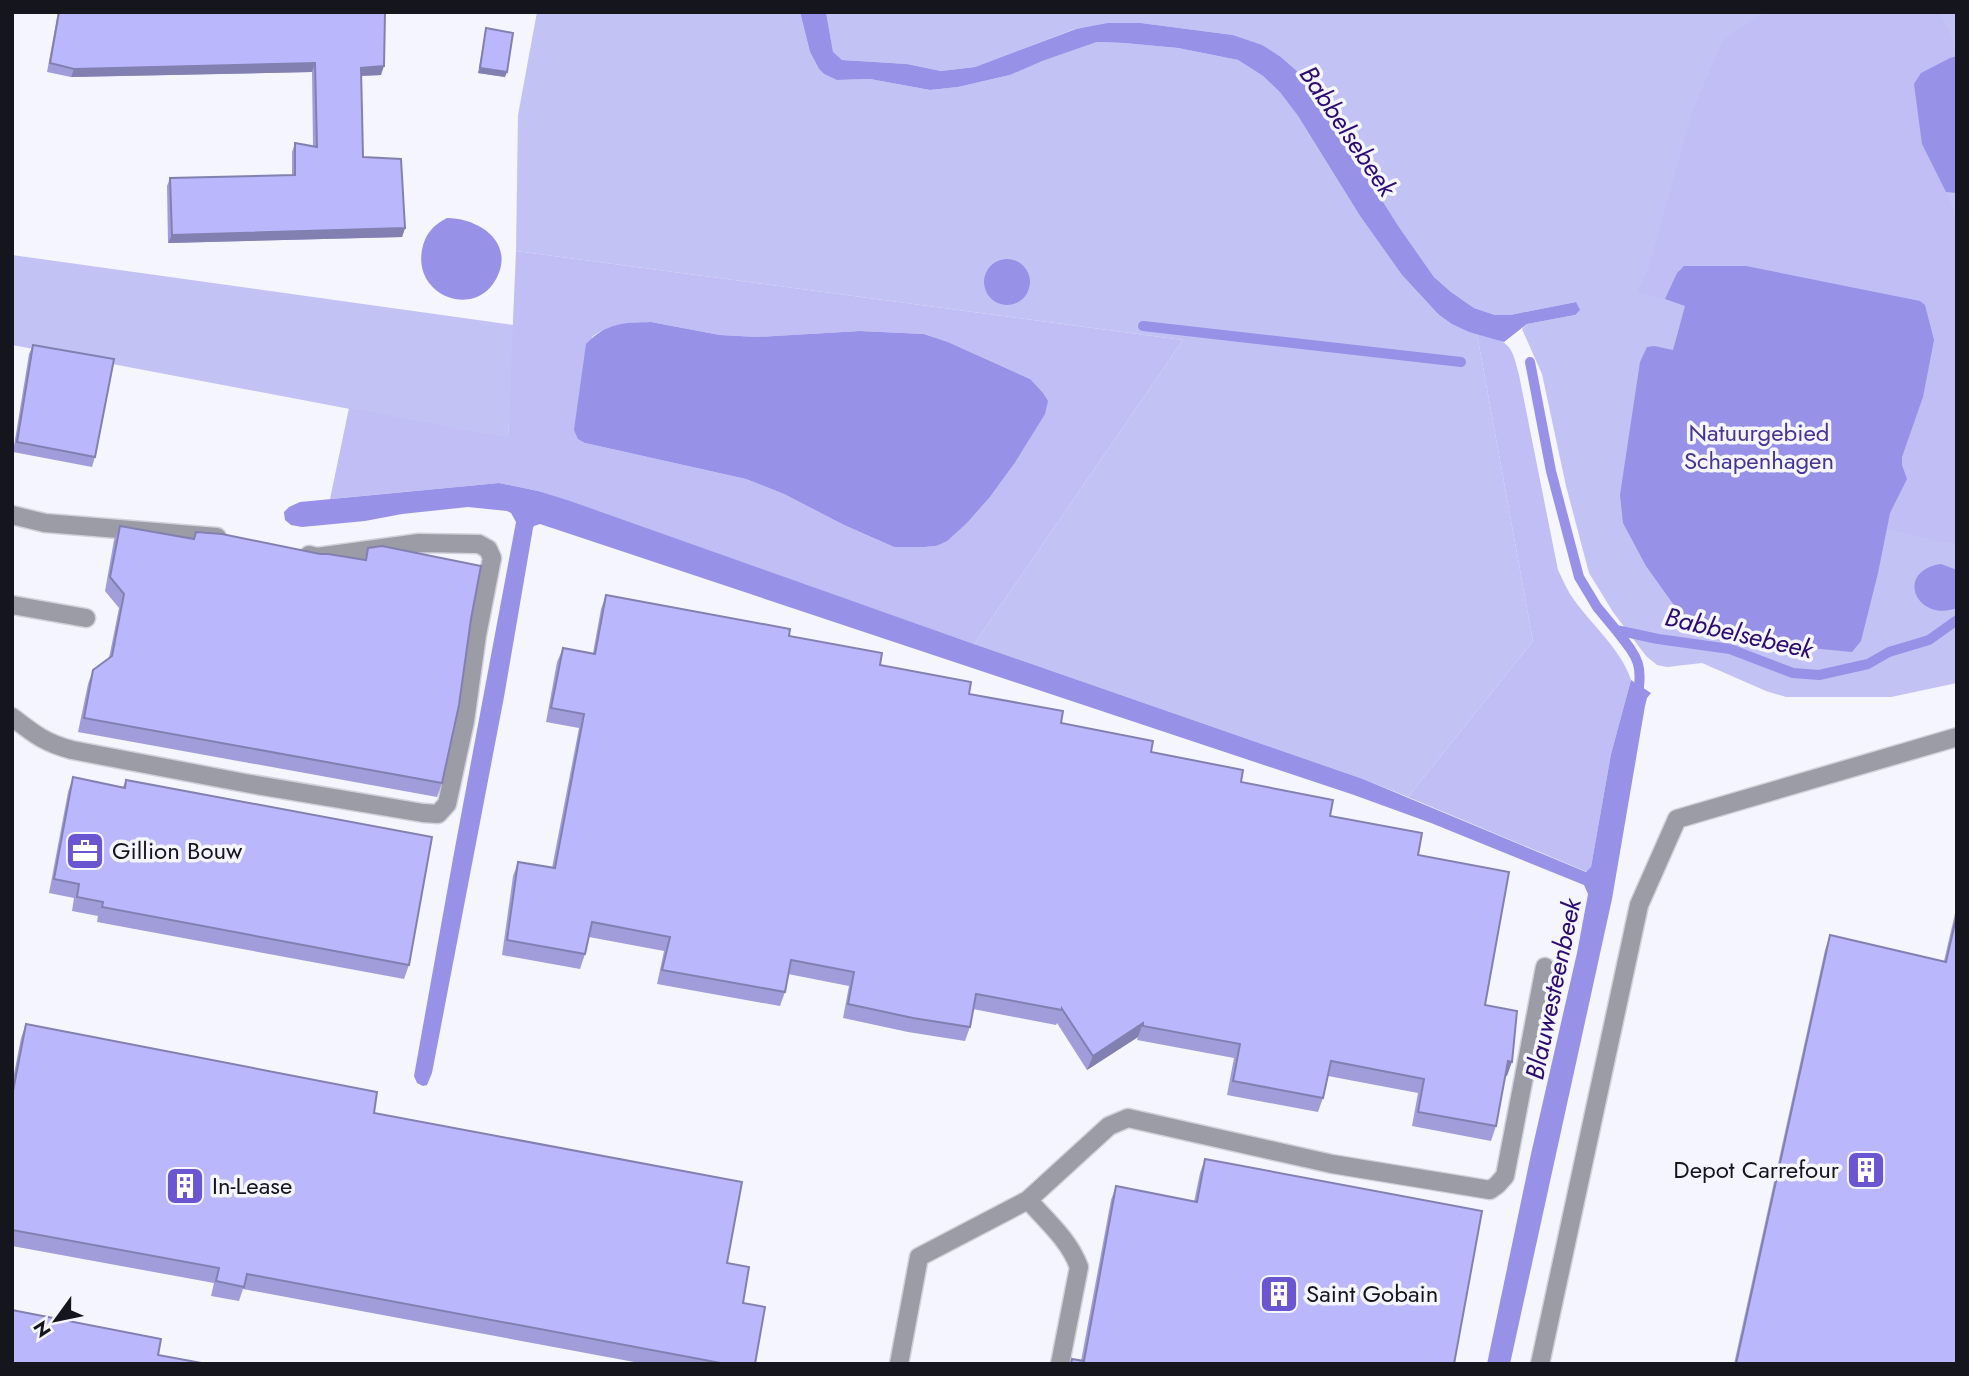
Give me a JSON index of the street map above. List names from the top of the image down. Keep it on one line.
{"water":["Babbelsebeek","Blauwesteenbeek"],"parks":["Natuurgebied Schapenhagen"],"places":{"office":["Gillion Bouw"],"building":["Depot Carrefour","In-Lease","Saint Gobain"]},"north":"bottom left"}
